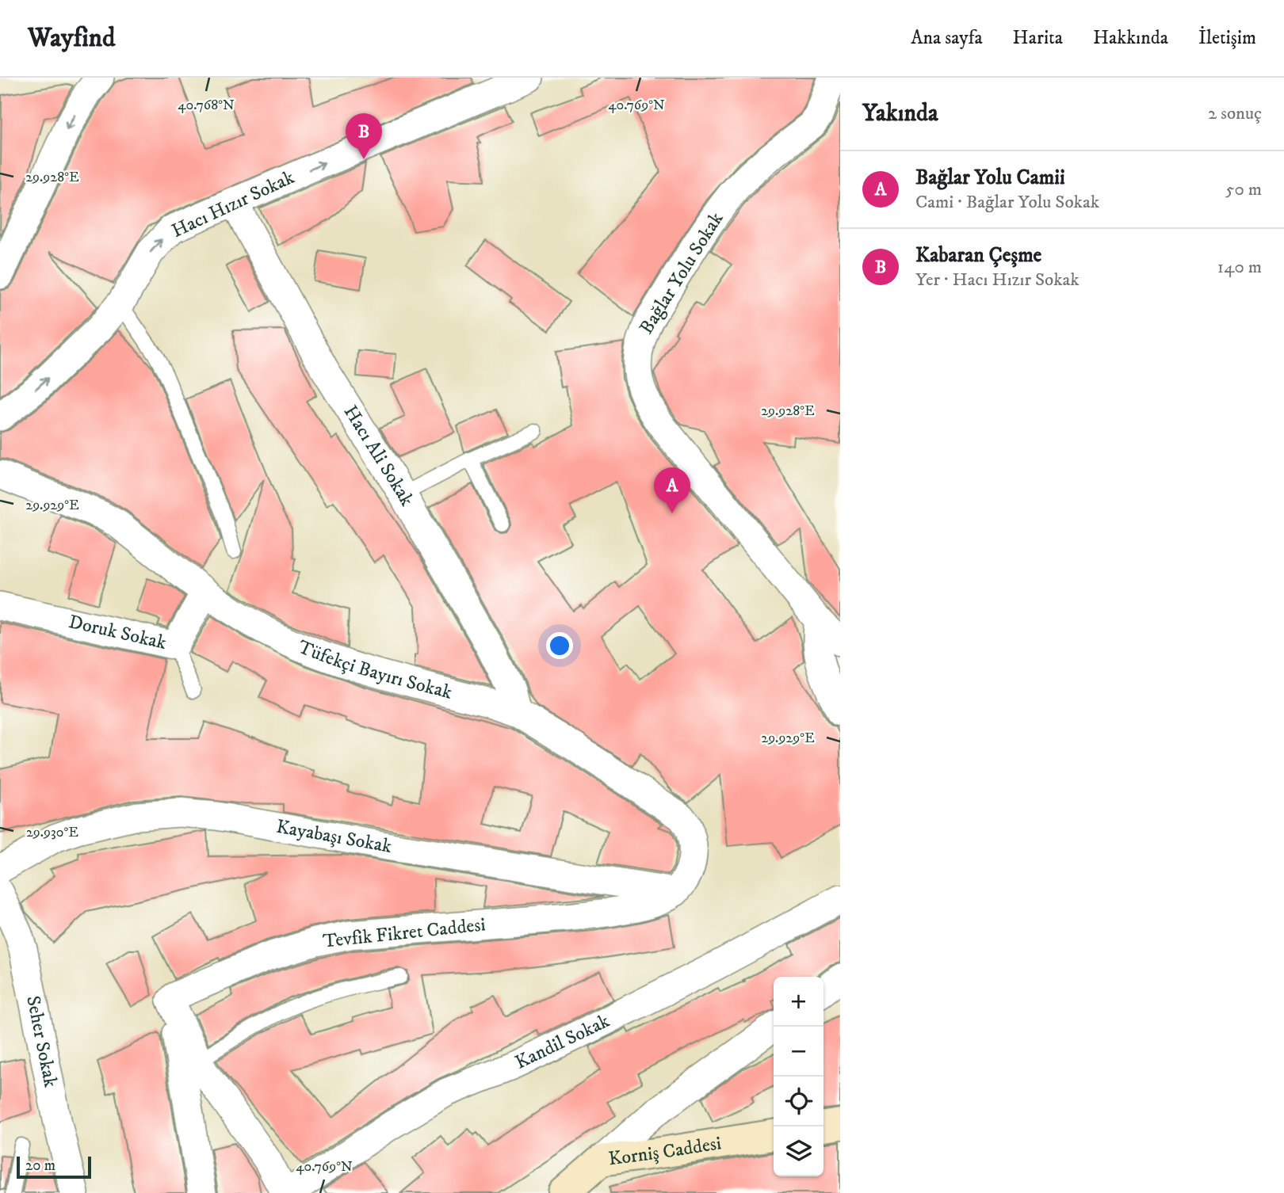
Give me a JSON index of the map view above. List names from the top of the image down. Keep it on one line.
{"streets":{"main road":["Korniş Caddesi"],"street":["Hacı Hızır Sokak","Bağlar Yolu Sokak","Hacı Ali Sokak","Doruk Sokak","Tüfekçi Bayırı Sokak","Kayabaşı Sokak","Tevfik Fikret Caddesi","Seher Sokak","Kandil Sokak"]},"crossings":[["Hacı Hızır Sokak","Hacı Ali Sokak"],["Hacı Ali Sokak","Tüfekçi Bayırı Sokak"],["Doruk Sokak","Tüfekçi Bayırı Sokak"],["Tüfekçi Bayırı Sokak","Kayabaşı Sokak"],["Tüfekçi Bayırı Sokak","Tevfik Fikret Caddesi"],["Kayabaşı Sokak","Tevfik Fikret Caddesi"]],"one_way":["Hacı Hızır Sokak"],"scale_bar":"20 m","page":{"header":"Wayfind","nav":["Ana sayfa","Harita","Hakkında","İletişim"],"heading":["Yakında","2 sonuç"],"pins":["B","A"],"list":[{"mark":"A","name":"Bağlar Yolu Camii","note":"Cami · Bağlar Yolu Sokak","value":"50 m"},{"mark":"B","name":"Kabaran Çeşme","note":"Yer · Hacı Hızır Sokak","value":"140 m"}],"map_buttons":["+","−"],"scale":"20 m"},"coordinates":["40.768°N","40.769°N","29.928°E","29.929°E","29.930°E"]}
